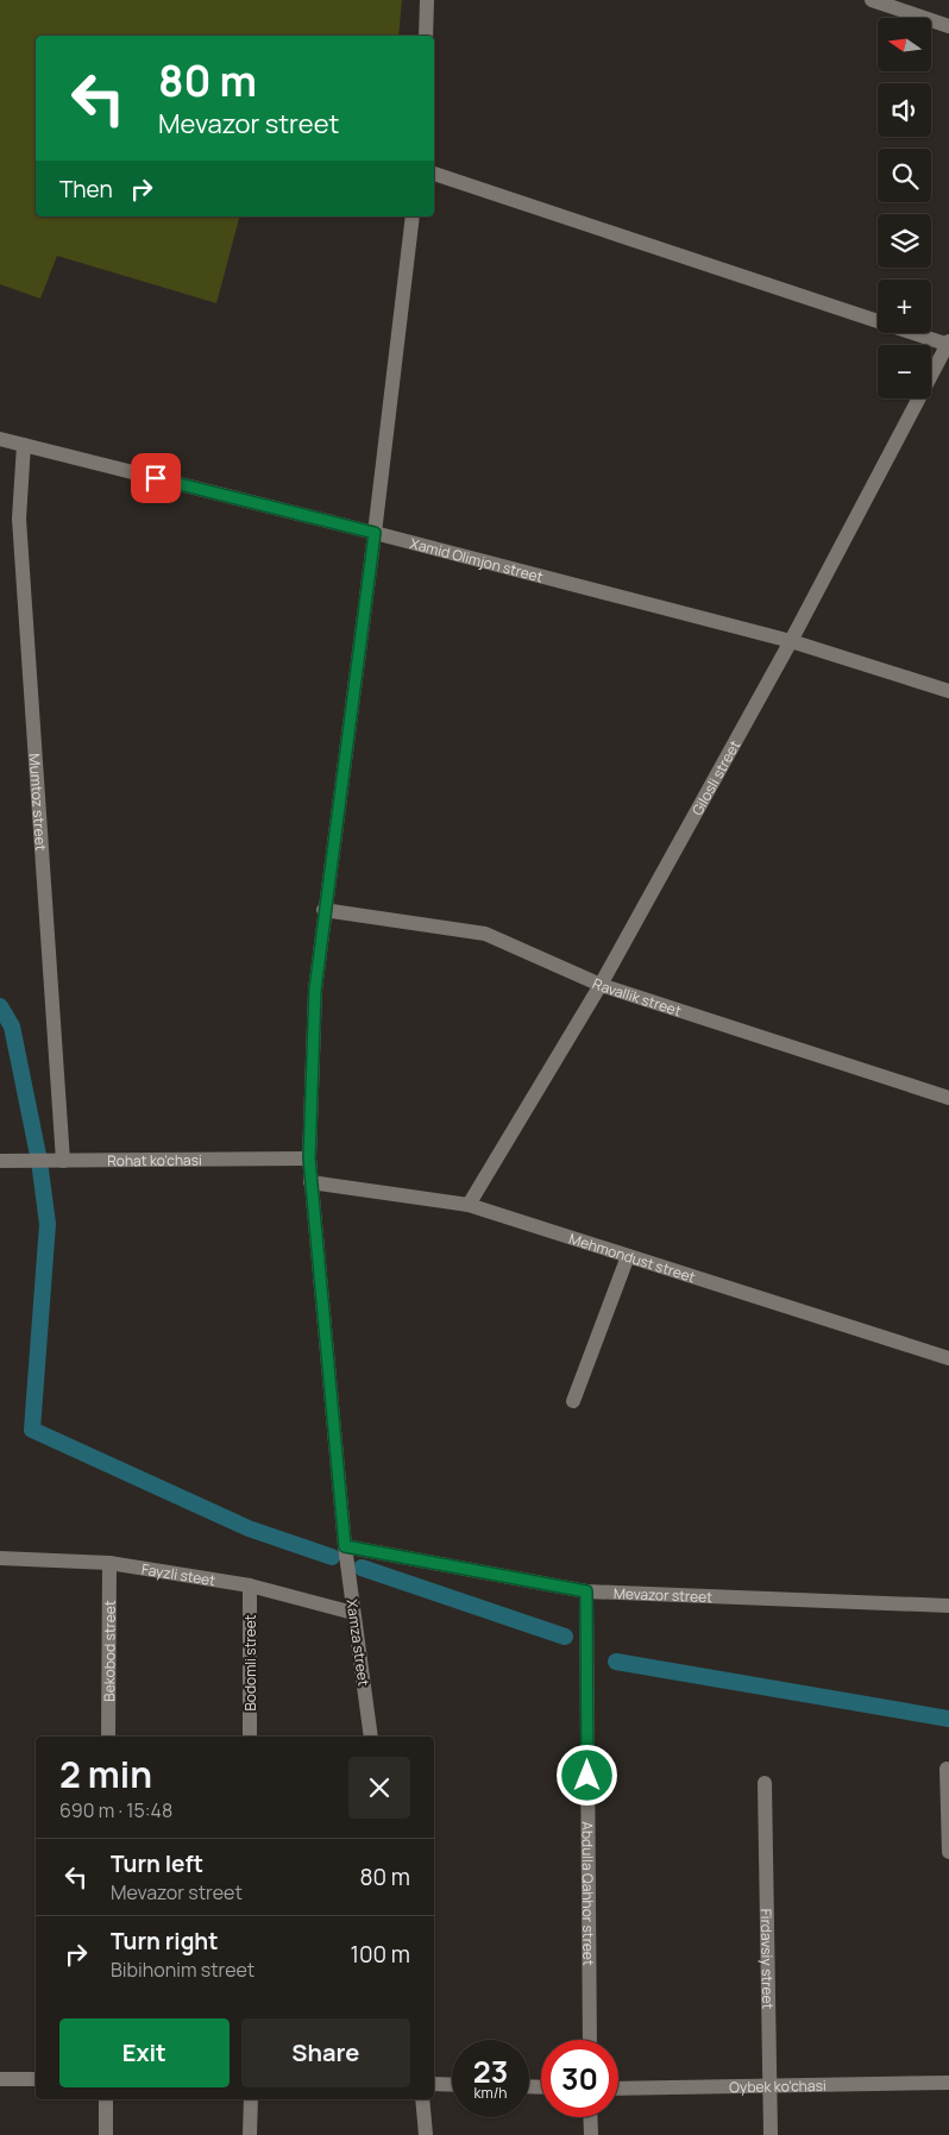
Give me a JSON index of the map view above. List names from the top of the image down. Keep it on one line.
{"streets":{"street":["Xamid Olimjon street","Gilosli street","Mumtoz street","Ravallik street","Rohat ko'chasi","Mehmondust street","Fayzli steet","Mevazor street","Xamza street","Bekobod street","Bodomli street","Abdulla Qahhor street","Firdavsiy street","Oybek ko'chasi"]},"crossings":[["Xamid Olimjon street","Gilosli street"],["Xamid Olimjon street","Mumtoz street"],["Xamid Olimjon street","Xamza street"],["Gilosli street","Ravallik street"],["Gilosli street","Mehmondust street"],["Mumtoz street","Rohat ko'chasi"],["Ravallik street","Xamza street"],["Rohat ko'chasi","Xamza street"],["Mehmondust street","Xamza street"],["Fayzli steet","Xamza street"],["Fayzli steet","Bekobod street"],["Fayzli steet","Bodomli street"],["Mevazor street","Xamza street"],["Mevazor street","Abdulla Qahhor street"],["Firdavsiy street","Oybek ko'chasi"]],"north":"left","page":{"map_buttons":["+","−"],"turn":["80 m","Mevazor street"],"then":"Then","heading":["2 min","690 m · 15:48"],"list":[{"name":"Turn left","note":"Mevazor street","value":"80 m"},{"name":"Turn right","note":"Bibihonim street","value":"100 m"}],"buttons":["Exit","Share"],"speed":"23 km/h","limit":"30"}}
